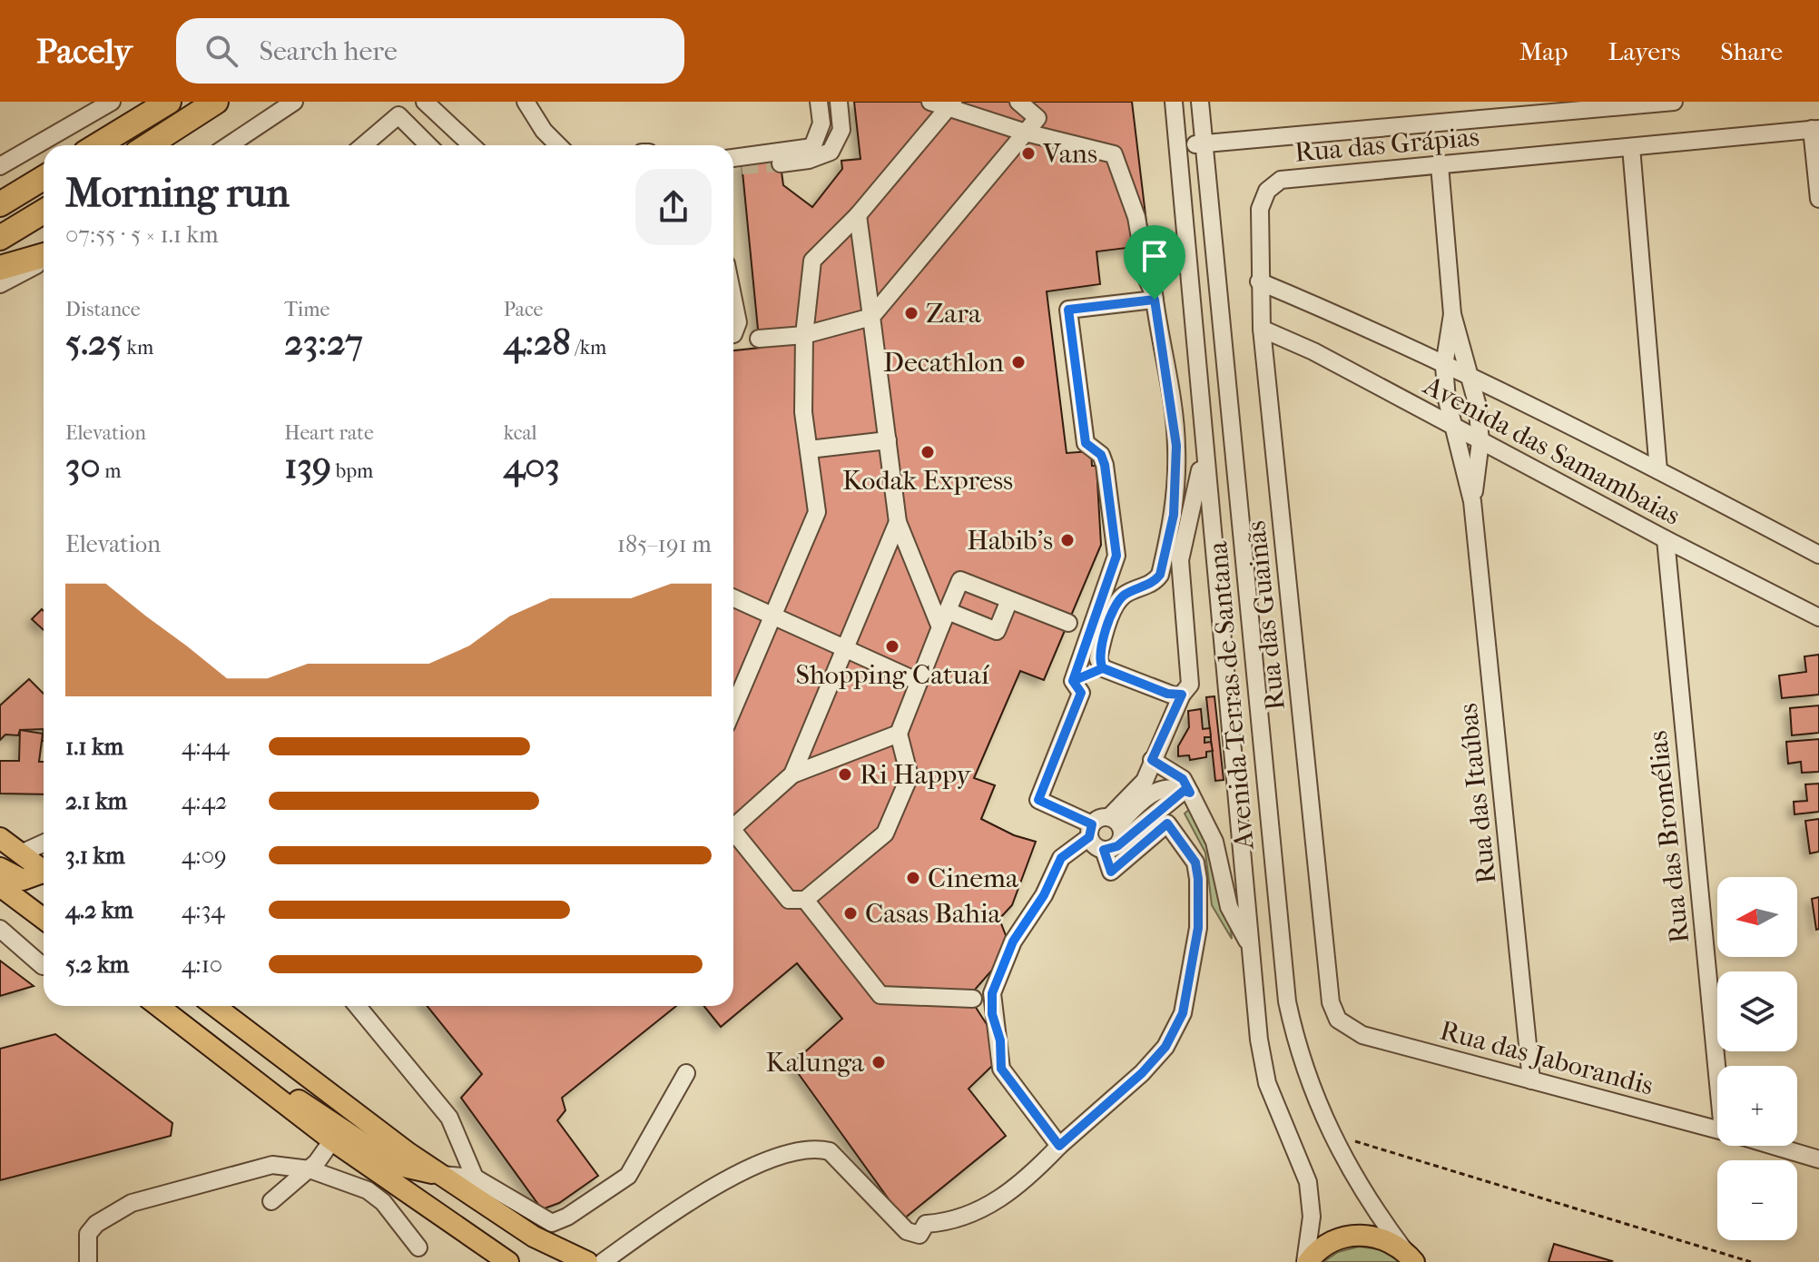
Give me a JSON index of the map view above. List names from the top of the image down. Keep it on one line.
{"streets":{"street":["Rua das Grápias","Avenida das Samambaias","Rua das Guainãs","Avenida Terras de Santana","Rua das Itaúbas","Rua das Bromélias","Rua das Jaborandis"]},"crossings":[["Rua das Grápias","Rua das Guainãs"],["Rua das Grápias","Rua das Itaúbas"],["Avenida das Samambaias","Rua das Guainãs"],["Avenida das Samambaias","Rua das Itaúbas"],["Avenida das Samambaias","Rua das Bromélias"],["Rua das Guainãs","Rua das Jaborandis"],["Rua das Itaúbas","Rua das Jaborandis"]],"places":["Vans","Zara","Decathlon","Kodak Express","Habib's","Shopping Catuaí","Ri Happy","Cinema","Casas Bahia","Kalunga"],"north":"left","page":{"header":"Pacely","search":"Search here","nav":["Map","Layers","Share"],"heading":["Morning run","07:55 · 5 × 1.1 km"],"stats":[["Distance","5.25 km"],["Time","23:27"],["Pace","4:28 /km"],["Elevation","30 m"],["Heart rate","139 bpm"],["kcal","403"]],"chart":["Elevation","185–191 m"],"list":[{"name":"1.1 km","note":"4:44"},{"name":"2.1 km","note":"4:42"},{"name":"3.1 km","note":"4:09"},{"name":"4.2 km","note":"4:34"},{"name":"5.2 km","note":"4:10"}],"map_buttons":["+","−"]}}
